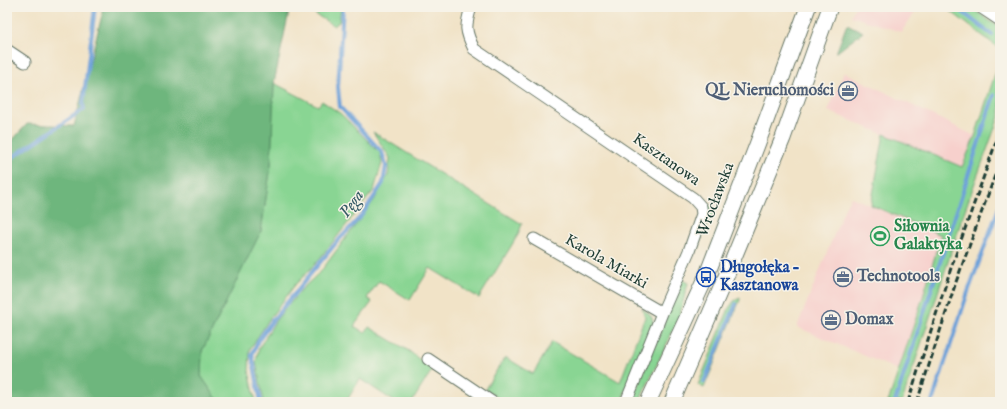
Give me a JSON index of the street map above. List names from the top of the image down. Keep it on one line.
{"streets":{"main road":["Wrocławska"],"street":["Kasztanowa","Karola Miarki"]},"crossings":[["Kasztanowa","Karola Miarki"]],"water":["Pęga"],"places":{"office":["QL Nieruchomości","Technotools","Domax"],"sports":["Siłownia Galaktyka"],"bus stop":["Długołęka – Kasztanowa"]}}
